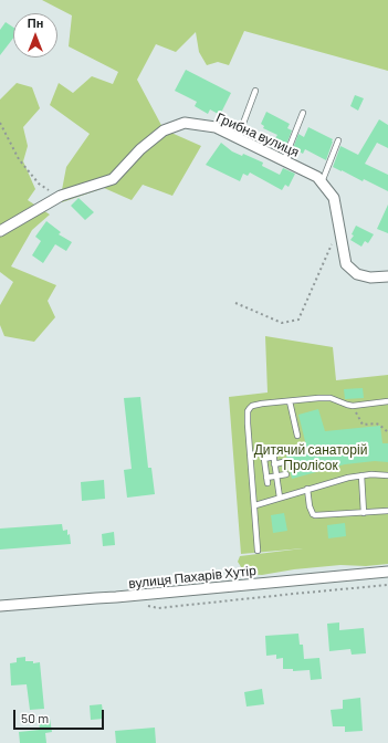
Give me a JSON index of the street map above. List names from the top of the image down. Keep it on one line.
{"streets":{"street":["Грибна вулиця","вулиця Пахарів Хутір"]},"parks":["Дитячий санаторій Пролісок"],"scale_bar":"50 m","north":"top"}
